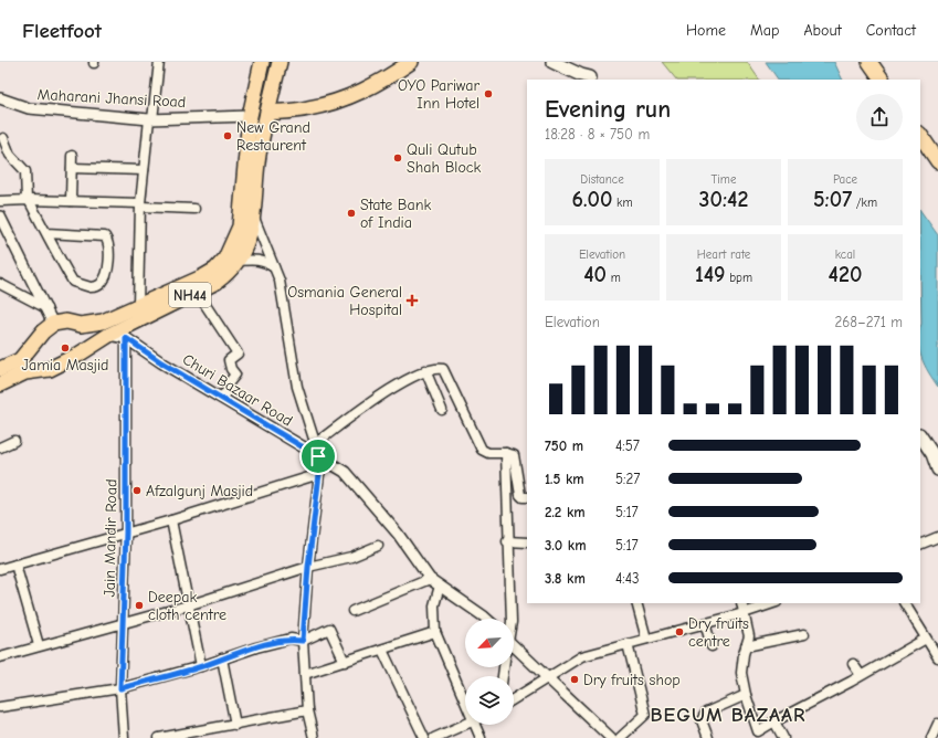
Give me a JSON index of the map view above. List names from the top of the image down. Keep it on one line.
{"streets":{"highway":["NH44"],"street":["Maharani Jhansi Road","Churi Bazaar Road","Jain Mandir Road"]},"crossings":[["Maharani Jhansi Road","NH44"],["NH44","Churi Bazaar Road"],["Churi Bazaar Road","Jain Mandir Road"]],"districts":["BEGUM BAZAAR"],"places":{"other":["OYO Pariwar Inn Hotel","New Grand Restaurent","Quli Qutub Shah Block","State Bank of India","Jamia Masjid","Afzalgunj Masjid","Deepak cloth centre","Dry fruits centre","Dry fruits shop"],"health":["Osmania General Hospital"]},"north":"bottom left","page":{"header":"Fleetfoot","nav":["Home","Map","About","Contact"],"heading":["Evening run","18:28 · 8 × 750 m"],"stats":[["Distance","6.00 km"],["Time","30:42"],["Pace","5:07 /km"],["Elevation","40 m"],["Heart rate","149 bpm"],["kcal","420"]],"chart":["Elevation","268–271 m"],"list":[{"name":"750 m","note":"4:57"},{"name":"1.5 km","note":"5:27"},{"name":"2.2 km","note":"5:17"},{"name":"3.0 km","note":"5:17"},{"name":"3.8 km","note":"4:43"}]}}
